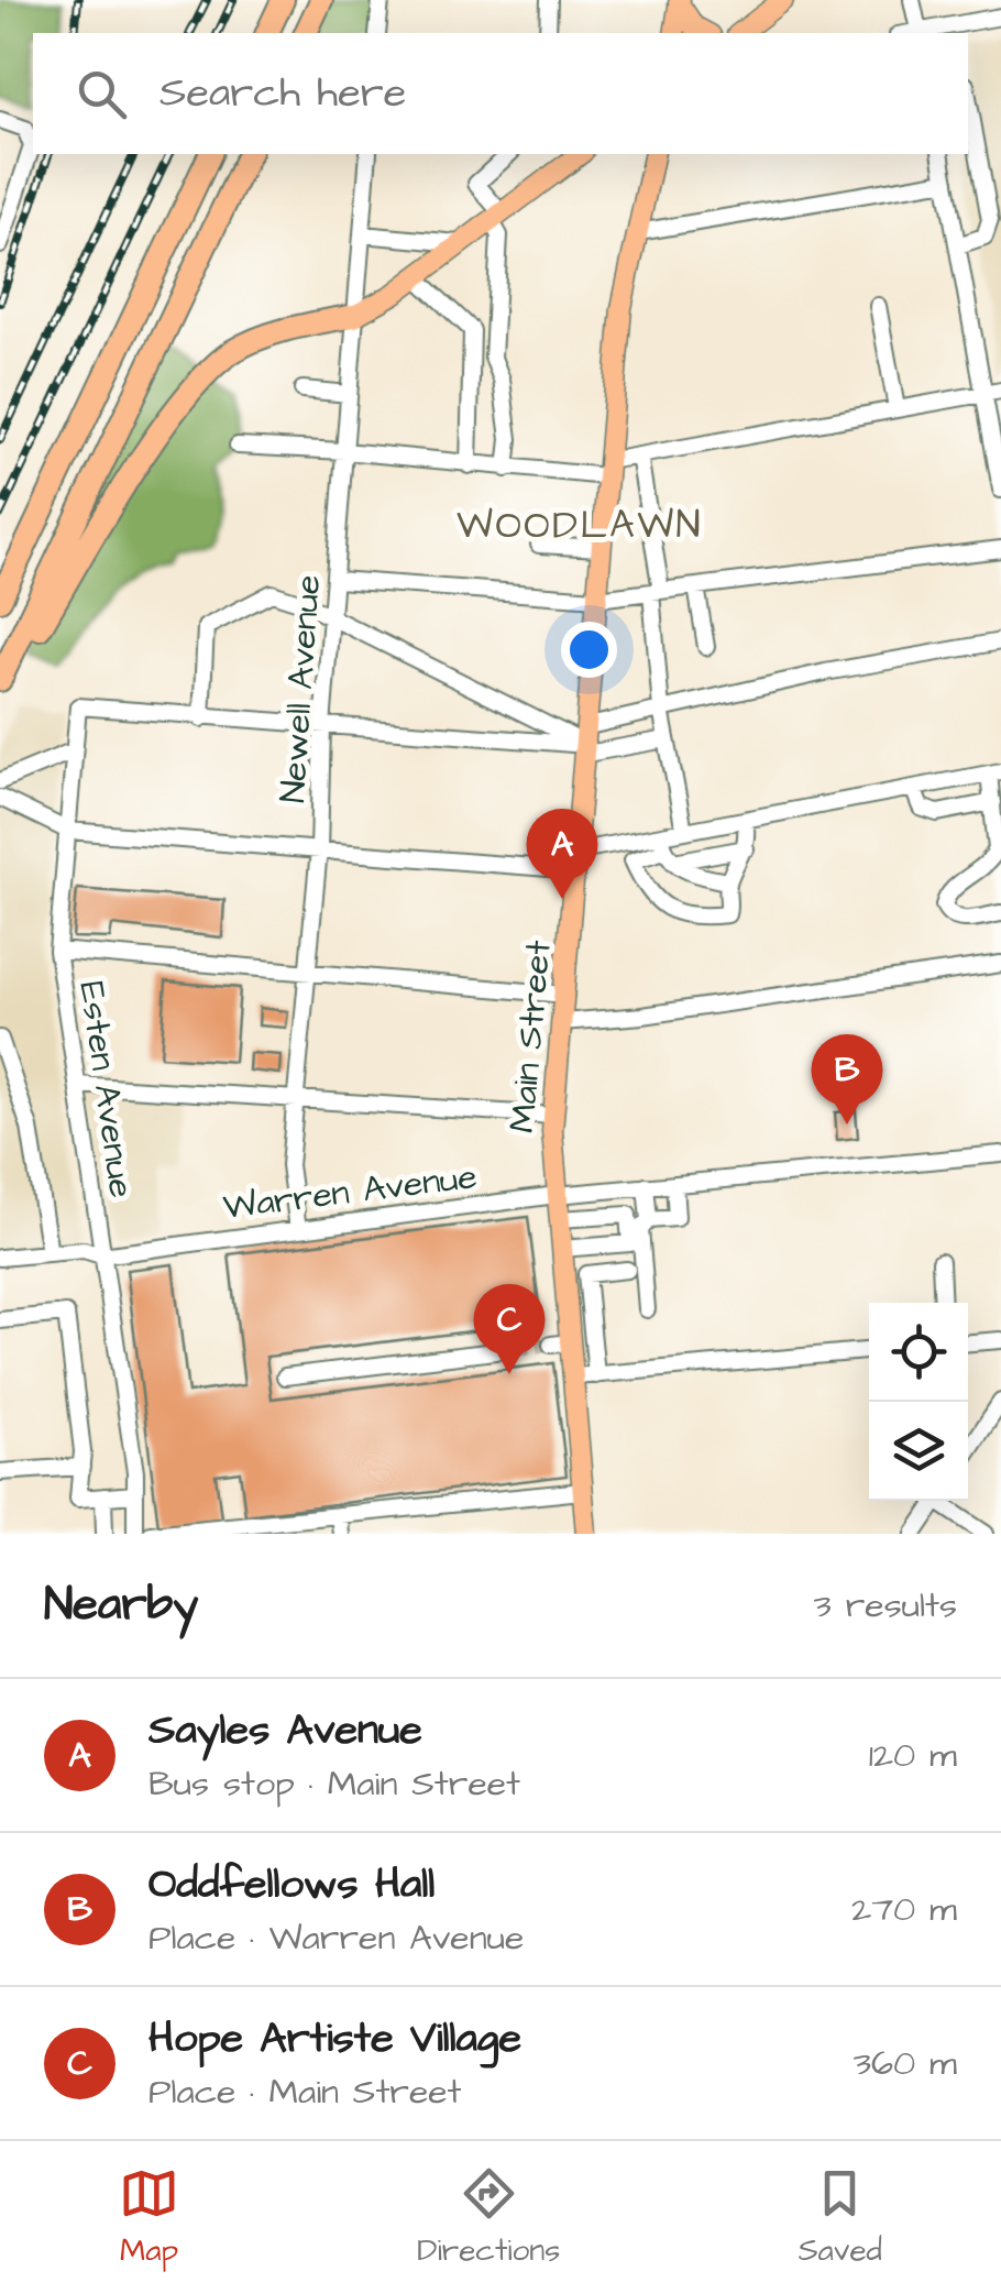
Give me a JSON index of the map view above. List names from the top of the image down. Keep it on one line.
{"streets":{"main road":["Main Street"],"street":["Newell Avenue","Esten Avenue","Warren Avenue"]},"crossings":[["Newell Avenue","Warren Avenue"],["Main Street","Warren Avenue"],["Esten Avenue","Warren Avenue"]],"districts":["WOODLAWN"],"page":{"search":"Search here","pins":["A","B","C"],"heading":["Nearby","3 results"],"list":[{"mark":"A","name":"Sayles Avenue","note":"Bus stop · Main Street","value":"120 m"},{"mark":"B","name":"Oddfellows Hall","note":"Place · Warren Avenue","value":"270 m"},{"mark":"C","name":"Hope Artiste Village","note":"Place · Main Street","value":"360 m"}],"nav":["Map","Directions","Saved"]}}
